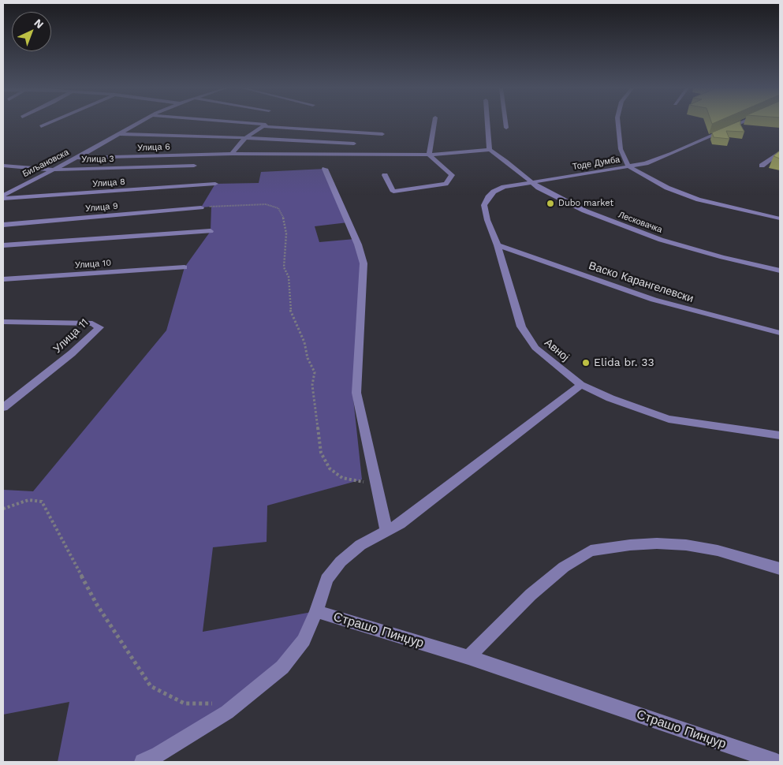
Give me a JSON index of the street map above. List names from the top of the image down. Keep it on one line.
{"streets":{"street":["Улица 6","Улица 3","Биљановска","Тоде Думба","Улица 8","Улица 9","Лесковачка","Улица 10","Васко Карангелевски","Улица 11","Авној","Страшо Пинџур"]},"crossings":[["Улица 6","Биљановска"],["Улица 6","Лесковачка"],["Улица 3","Биљановска"],["Тоде Думба","Лесковачка"],["Тоде Думба","Авној"],["Лесковачка","Авној"],["Васко Карангелевски","Авној"]],"places":["Dubo market","Elida br. 33"],"north":"top right"}
